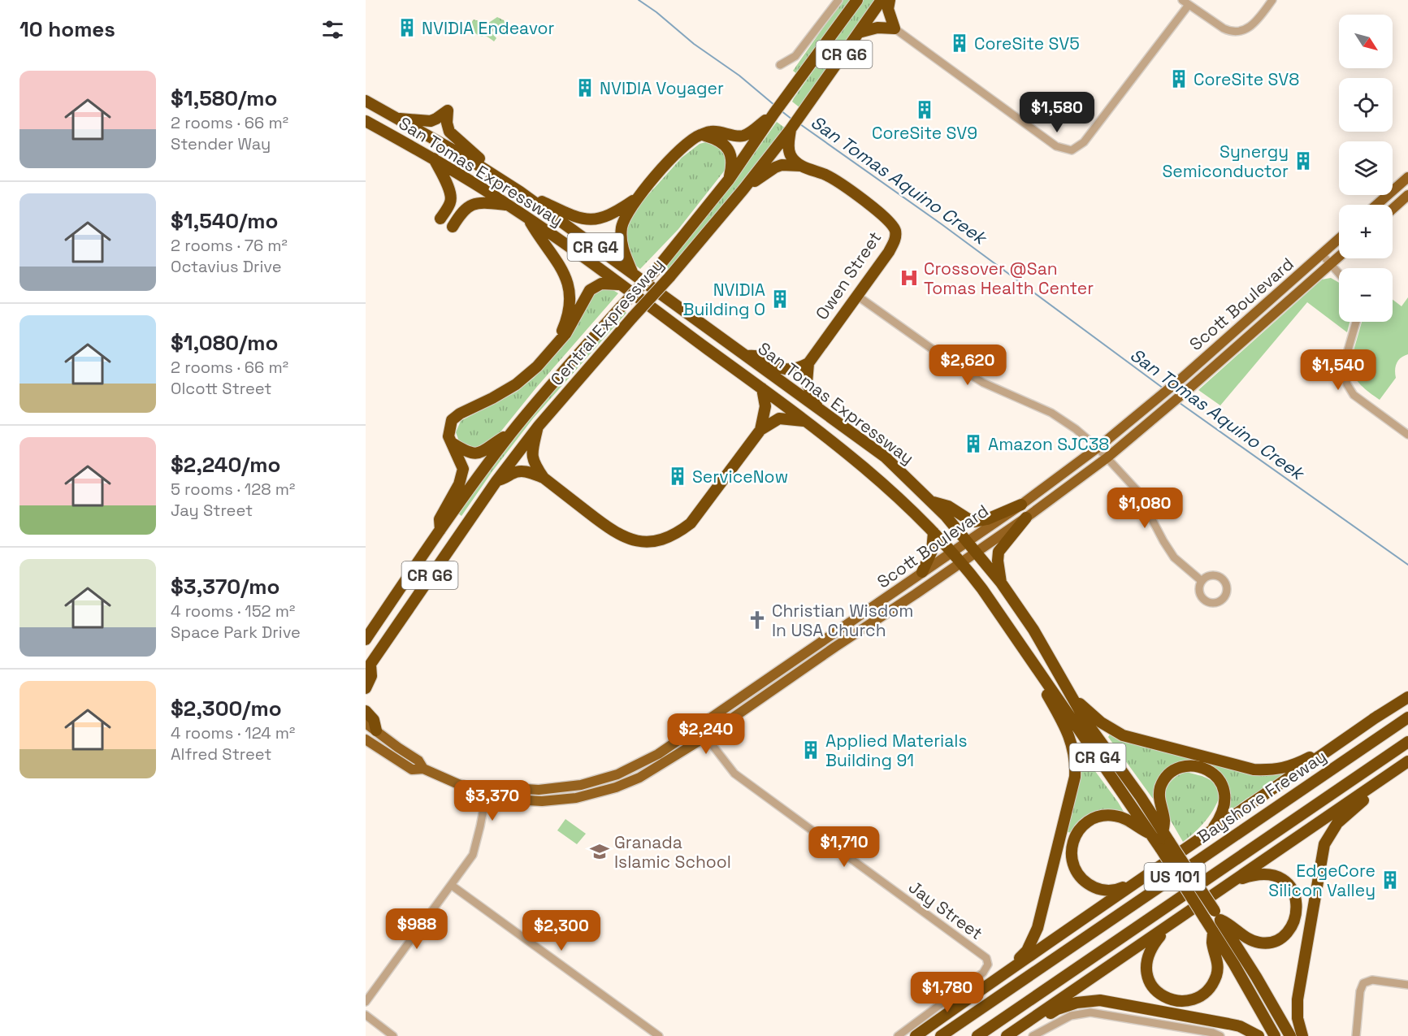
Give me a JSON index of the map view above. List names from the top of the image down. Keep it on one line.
{"streets":{"highway":["CR G6","San Tomas Expressway","CR G4","Owen Street","Central Expressway","Bayshore Freeway","US 101"],"main road":["Scott Boulevard"],"street":["Jay Street"]},"crossings":[["San Tomas Expressway","CR G4"],["San Tomas Expressway","Scott Boulevard"],["Scott Boulevard","Jay Street"]],"water":["San Tomas Aquino Creek"],"places":{"building":["NVIDIA Endeavor","CoreSite SV5","CoreSite SV8","NVIDIA Voyager","CoreSite SV9","Synergy Semiconductor","NVIDIA Building O","Amazon SJC38","ServiceNow","Applied Materials Building 91","EdgeCore Silicon Valley"],"hospital":["Crossover @San Tomas Health Center"],"church":["Christian Wisdom In USA Church"],"school or university":["Granada Islamic School"]},"north":"bottom right","page":{"heading":"10 homes","map_buttons":["+","−"],"list":[{"name":"$1,580/mo","note":"2 rooms · 66 m² · Stender Way"},{"name":"$1,540/mo","note":"2 rooms · 76 m² · Octavius Drive"},{"name":"$1,080/mo","note":"2 rooms · 66 m² · Olcott Street"},{"name":"$2,240/mo","note":"5 rooms · 128 m² · Jay Street"},{"name":"$3,370/mo","note":"4 rooms · 152 m² · Space Park Drive"},{"name":"$2,300/mo","note":"4 rooms · 124 m² · Alfred Street"}],"price":["$1,580","$2,620","$1,540","$1,080","$2,240","$3,370","$1,710","$988","$2,300","$1,780"]}}
